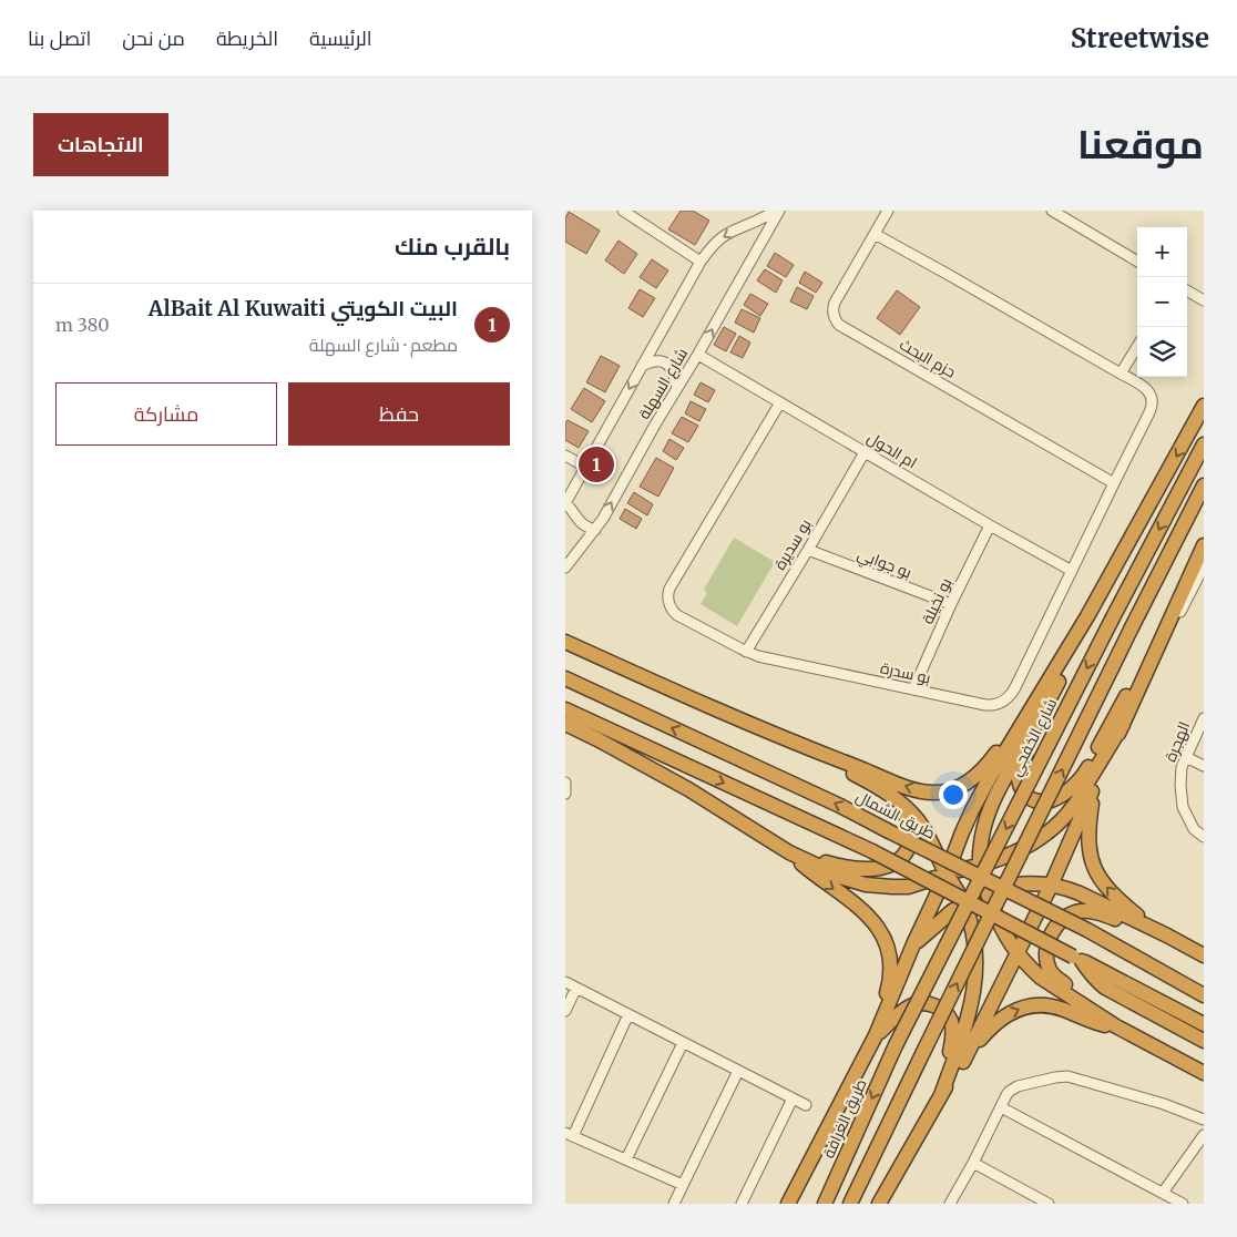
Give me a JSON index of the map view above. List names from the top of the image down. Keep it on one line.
{"streets":{"highway":["شارع الخفجي","طريق الشمال","طريق الغرافة"],"street":["حزم البحث","شارع السهلة","ام الحول","بو سديرة","بو جوابي","بو نخيلة","بو سدرة","الهجرة"]},"crossings":[["حزم البحث","بو سدرة"],["شارع السهلة","ام الحول"],["ام الحول","بو سديرة"],["ام الحول","بو نخيلة"],["ام الحول","بو سدرة"],["بو سديرة","بو جوابي"],["بو سديرة","بو سدرة"],["بو جوابي","بو نخيلة"],["بو نخيلة","بو سدرة"],["شارع الخفجي","طريق الغرافة"]],"page":{"header":"Streetwise","nav":["الرئيسية","الخريطة","من نحن","اتصل بنا"],"title":"موقعنا","buttons":["الاتجاهات",["حفظ","مشاركة"]],"heading":"بالقرب منك","map_buttons":["+","−"],"list":[{"mark":"1","name":"البيت الكويتي AlBait Al Kuwaiti","note":"مطعم · شارع السهلة","value":"380 m"}],"pins":"1"}}
